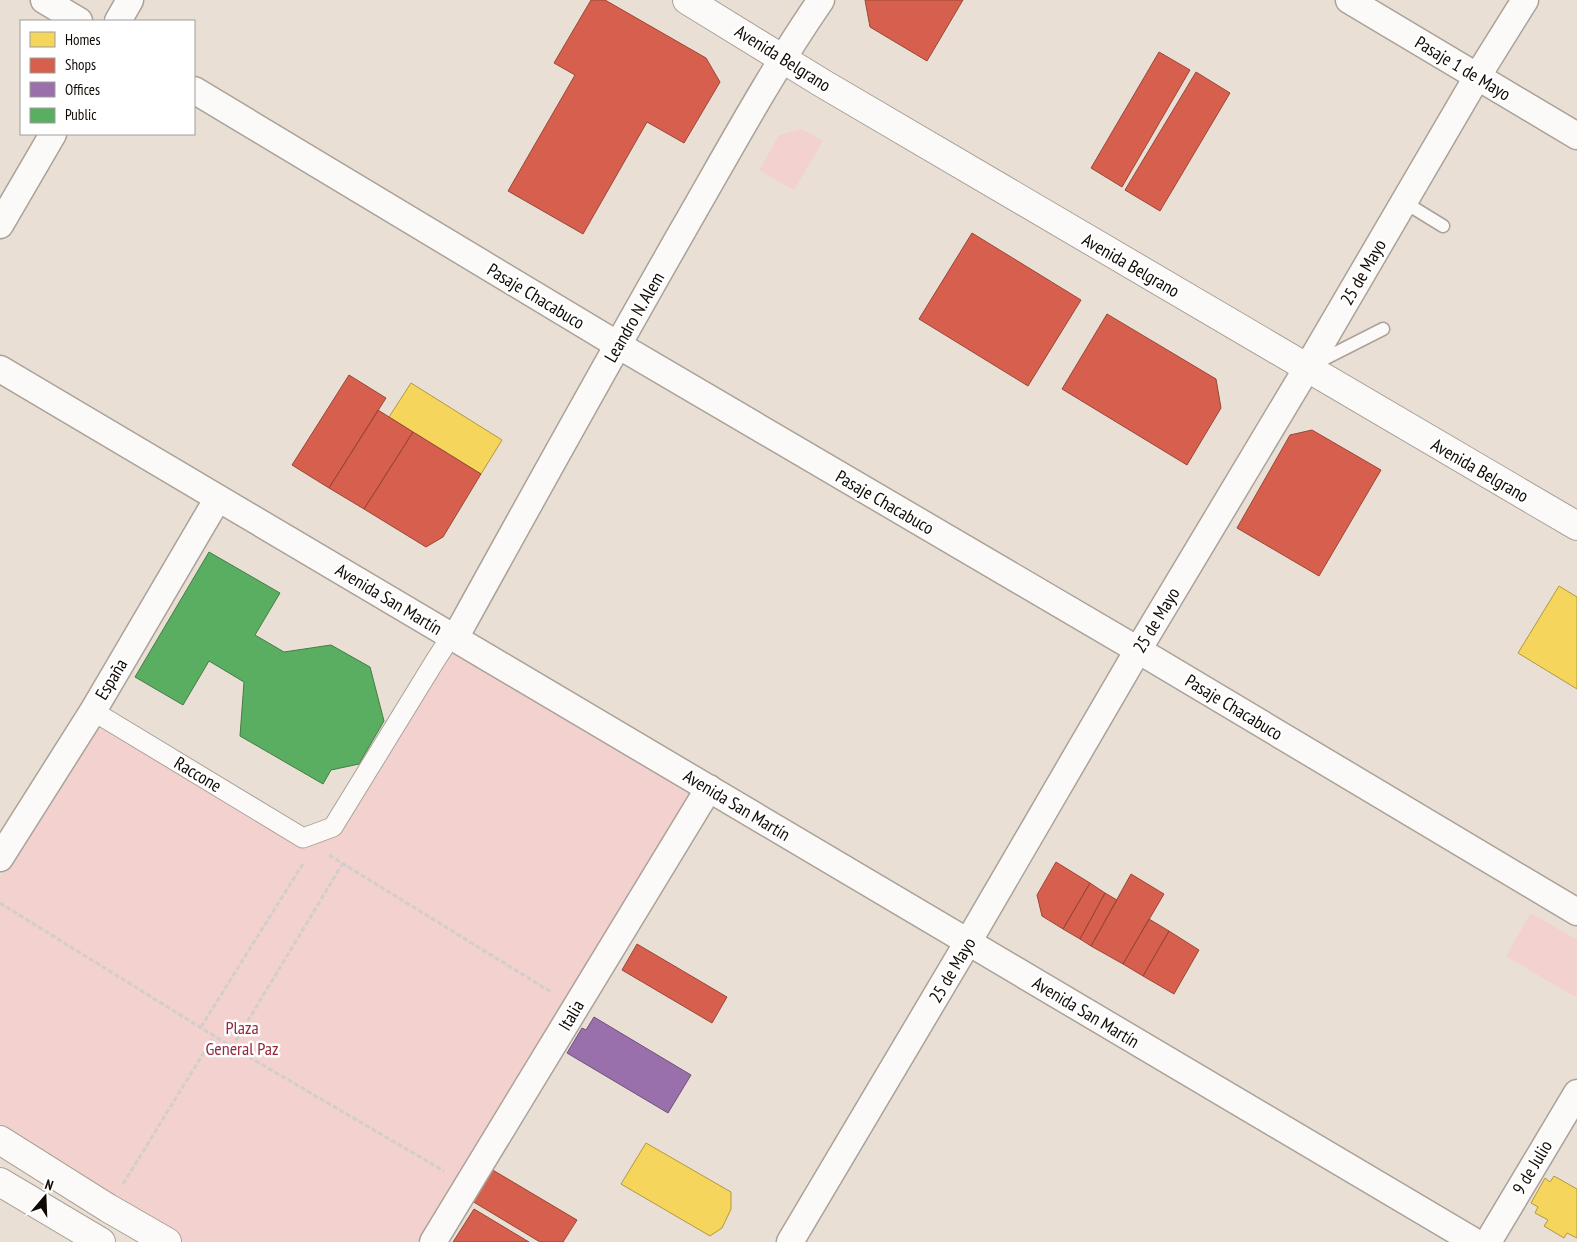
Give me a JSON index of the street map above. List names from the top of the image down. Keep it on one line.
{"streets":{"street":["Avenida Belgrano","Pasaje 1 de Mayo","25 de Mayo","Pasaje Chacabuco","Leandro N. Alem","Avenida San Martín","España","Raccone","Italia","9 de Julio"]},"crossings":[["Avenida Belgrano","25 de Mayo"],["Avenida Belgrano","Leandro N. Alem"],["Pasaje 1 de Mayo","25 de Mayo"],["25 de Mayo","Pasaje Chacabuco"],["25 de Mayo","Avenida San Martín"],["Pasaje Chacabuco","Leandro N. Alem"],["Leandro N. Alem","Avenida San Martín"],["Avenida San Martín","España"],["Avenida San Martín","Italia"],["España","Raccone"]],"parks":["Plaza General Paz"],"legend":["Homes","Shops","Offices","Public"],"north":"top"}
